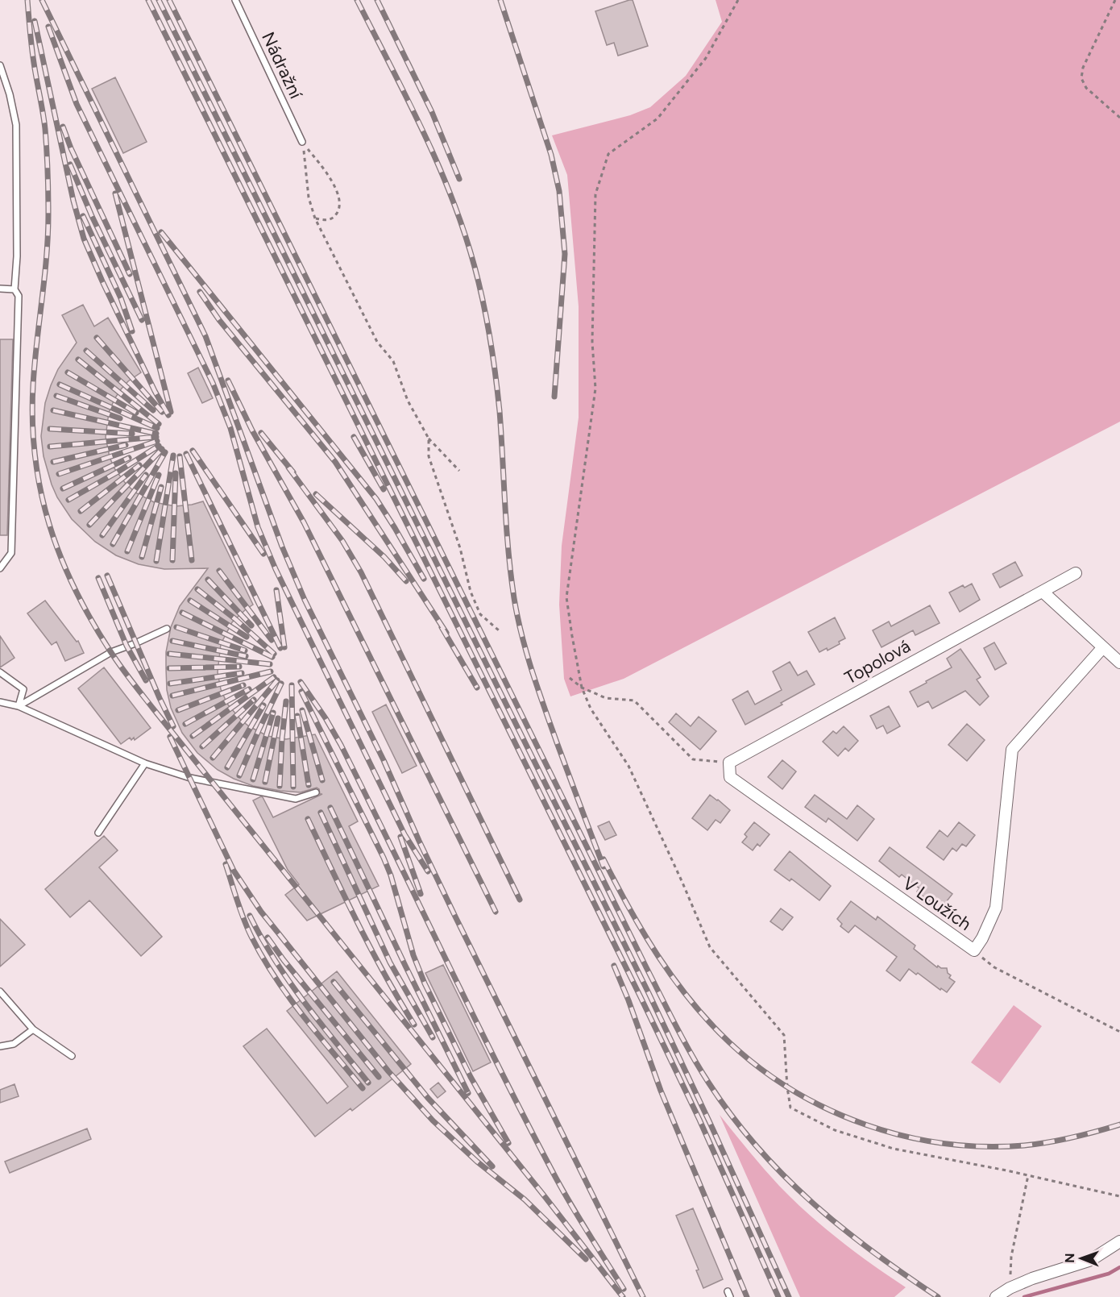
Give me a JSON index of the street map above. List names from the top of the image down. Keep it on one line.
{"streets":{"street":["Topolová","V Loužích"],"lane":["Nádražní"]},"crossings":[["Topolová","V Loužích"]],"north":"left"}
